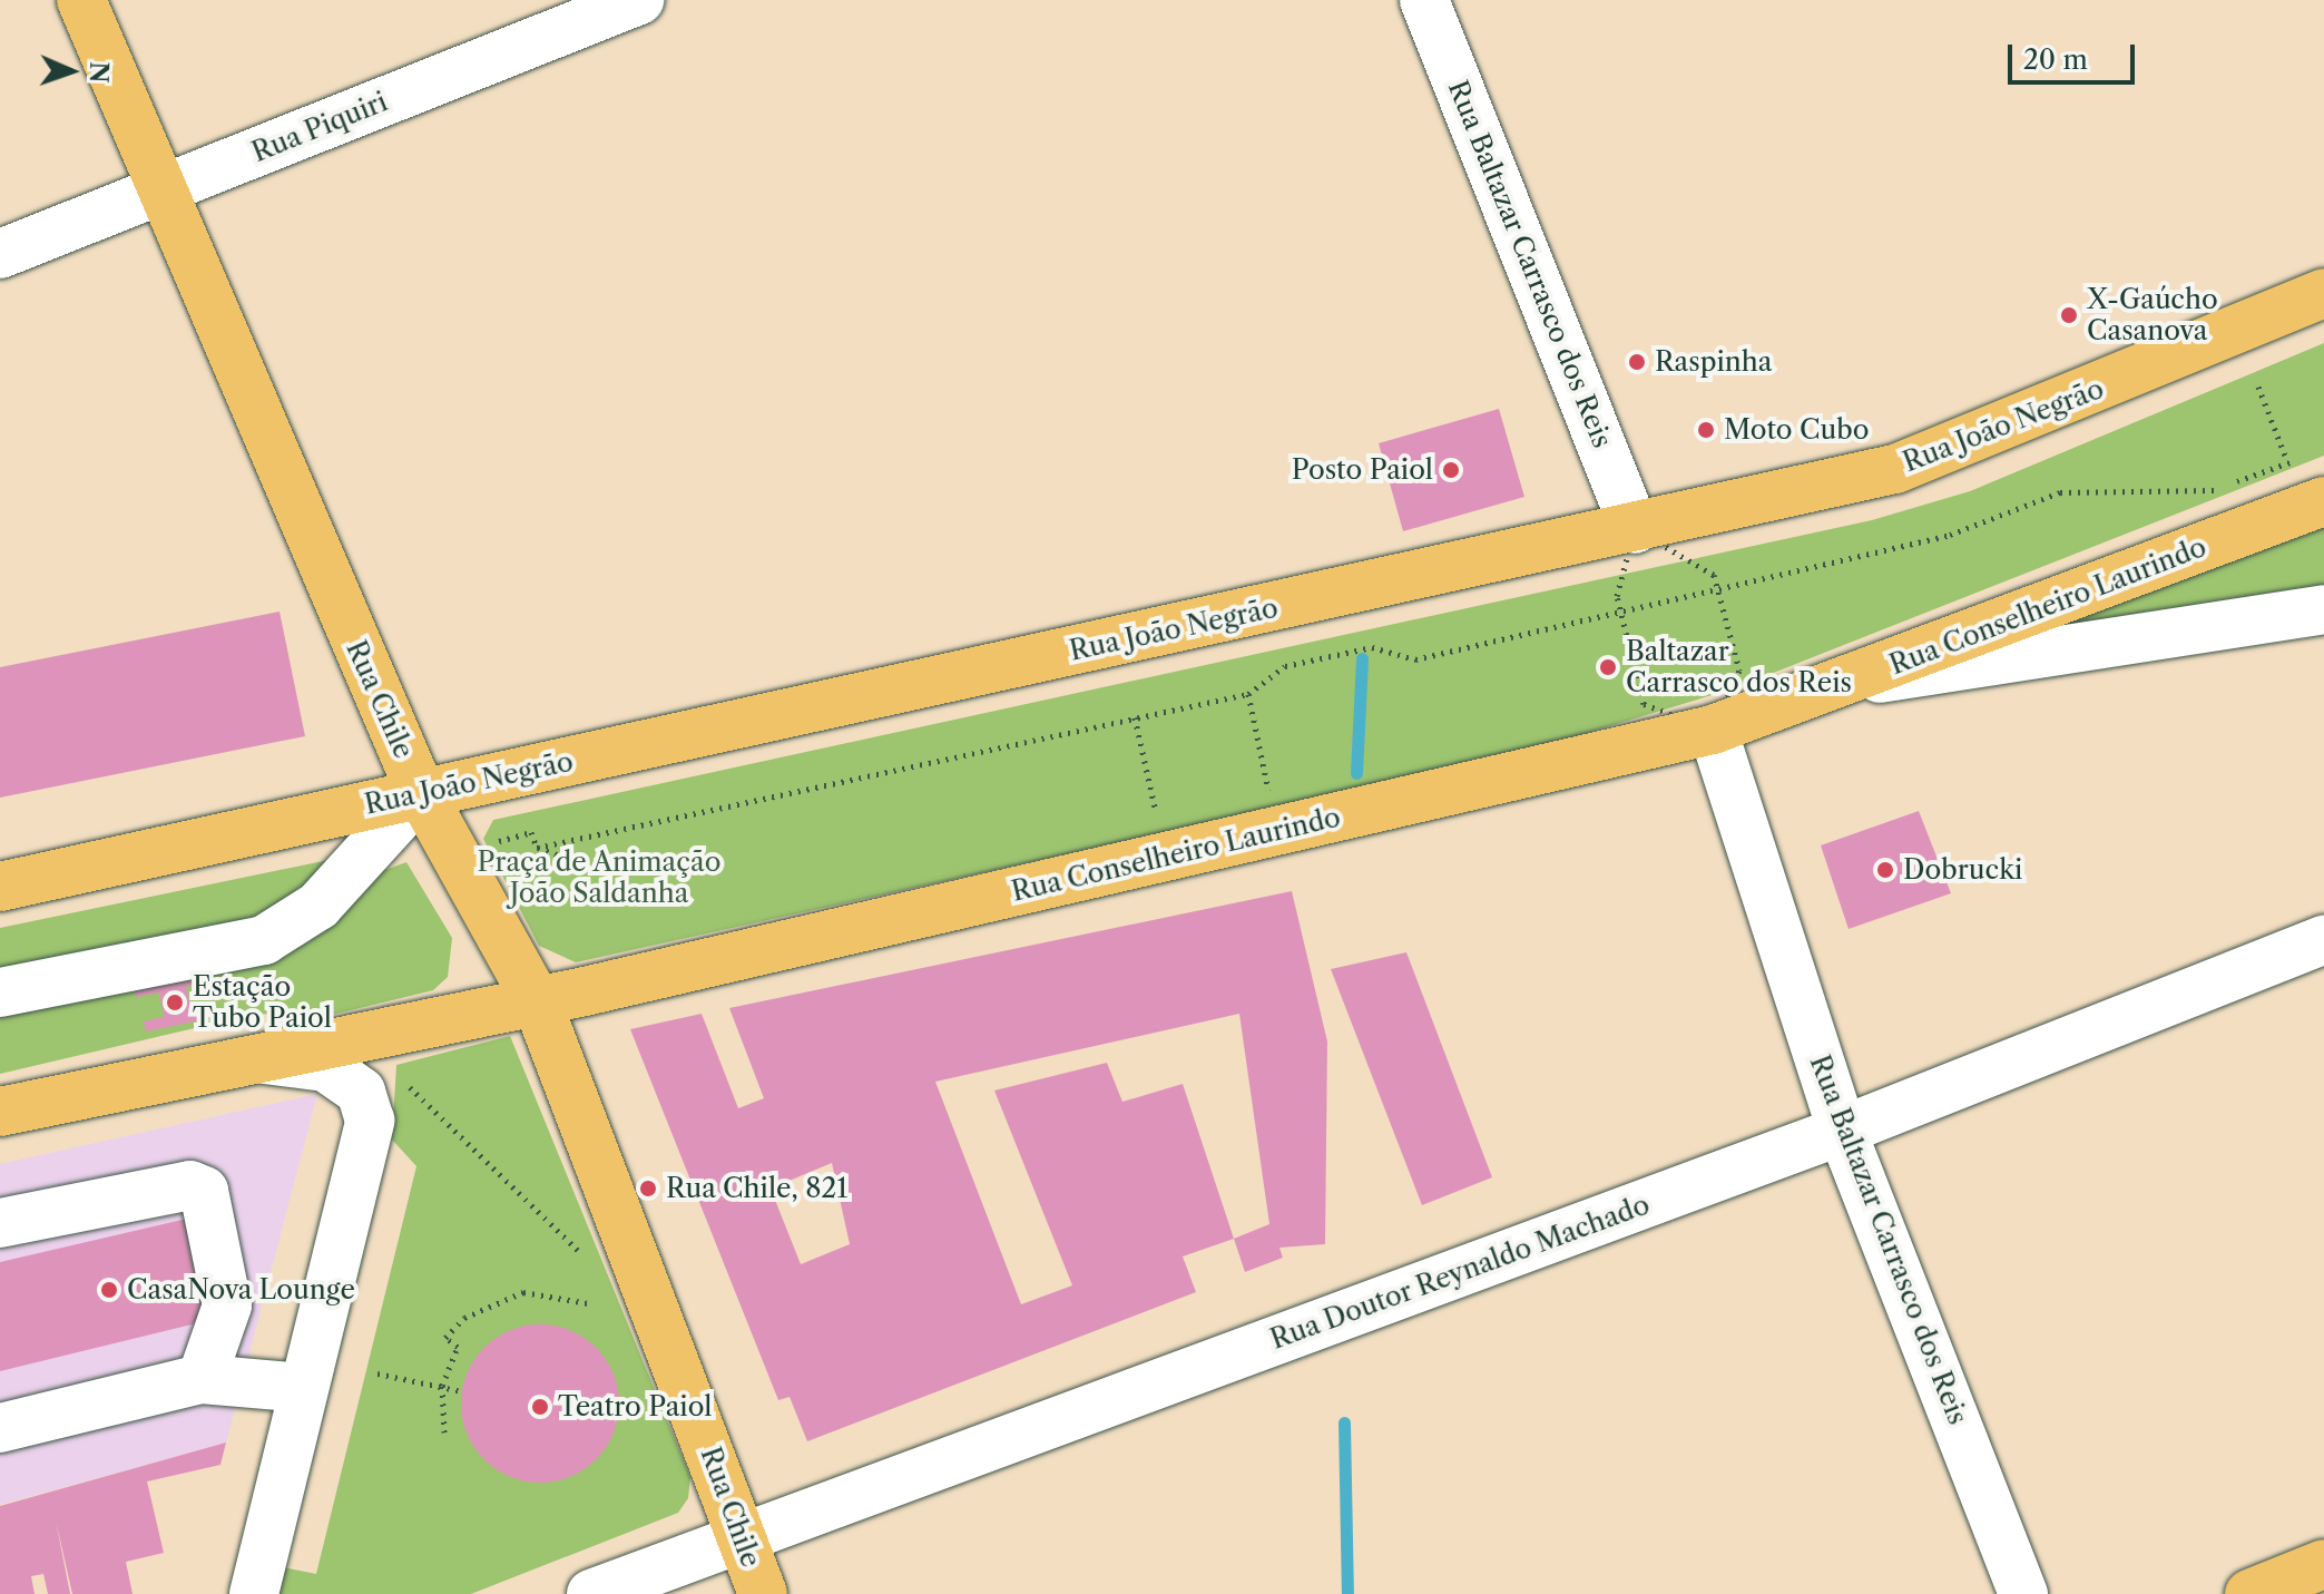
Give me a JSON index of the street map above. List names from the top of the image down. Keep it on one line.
{"streets":{"main road":["Rua João Negrão","Rua Conselheiro Laurindo","Rua Chile"],"street":["Rua Piquiri","Rua Baltazar Carrasco dos Reis","Rua Doutor Reynaldo Machado"]},"crossings":[["Rua Piquiri","Rua Chile"],["Rua Baltazar Carrasco dos Reis","Rua João Negrão"],["Rua Baltazar Carrasco dos Reis","Rua Conselheiro Laurindo"],["Rua Baltazar Carrasco dos Reis","Rua Doutor Reynaldo Machado"],["Rua João Negrão","Rua Chile"],["Rua Conselheiro Laurindo","Rua Chile"],["Rua Chile","Rua Doutor Reynaldo Machado"]],"parks":["Praça de Animação João Saldanha"],"places":["X-Gaúcho Casanova","Raspinha","Moto Cubo","Posto Paiol","Baltazar Carrasco dos Reis","Dobrucki","Estação Tubo Paiol","Rua Chile, 821","CasaNova Lounge","Teatro Paiol"],"scale_bar":"20 m","north":"right"}
